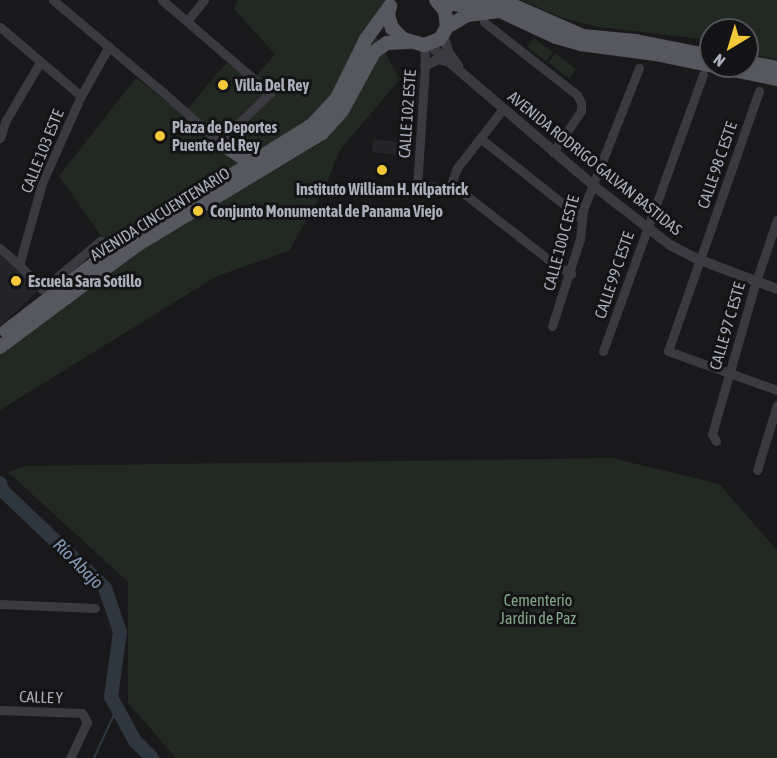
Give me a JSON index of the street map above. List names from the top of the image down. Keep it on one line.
{"streets":{"main road":["AVENIDA CINCUENTENARIO"],"street":["CALLE 102 ESTE","CALLE 103 ESTE","AVENIDA RODRIGO GALVAN BASTIDAS","CALLE 98 C ESTE","CALLE 100 C ESTE","CALLE 99 C ESTE","CALLE 97 C ESTE","CALLE Y"]},"crossings":[["CALLE 102 ESTE","AVENIDA RODRIGO GALVAN BASTIDAS"],["AVENIDA RODRIGO GALVAN BASTIDAS","CALLE 98 C ESTE"],["AVENIDA RODRIGO GALVAN BASTIDAS","CALLE 100 C ESTE"],["AVENIDA RODRIGO GALVAN BASTIDAS","CALLE 99 C ESTE"],["AVENIDA RODRIGO GALVAN BASTIDAS","CALLE 97 C ESTE"],["CALLE 98 C ESTE","CALLE 97 C ESTE"]],"water":["Río Abajo"],"parks":["Cementerio Jardín de Paz"],"places":["Villa Del Rey","Plaza de Deportes Puente del Rey","Instituto William H. Kilpatrick","Conjunto Monumental de Panama Viejo","Escuela Sara Sotillo"],"north":"bottom left"}
